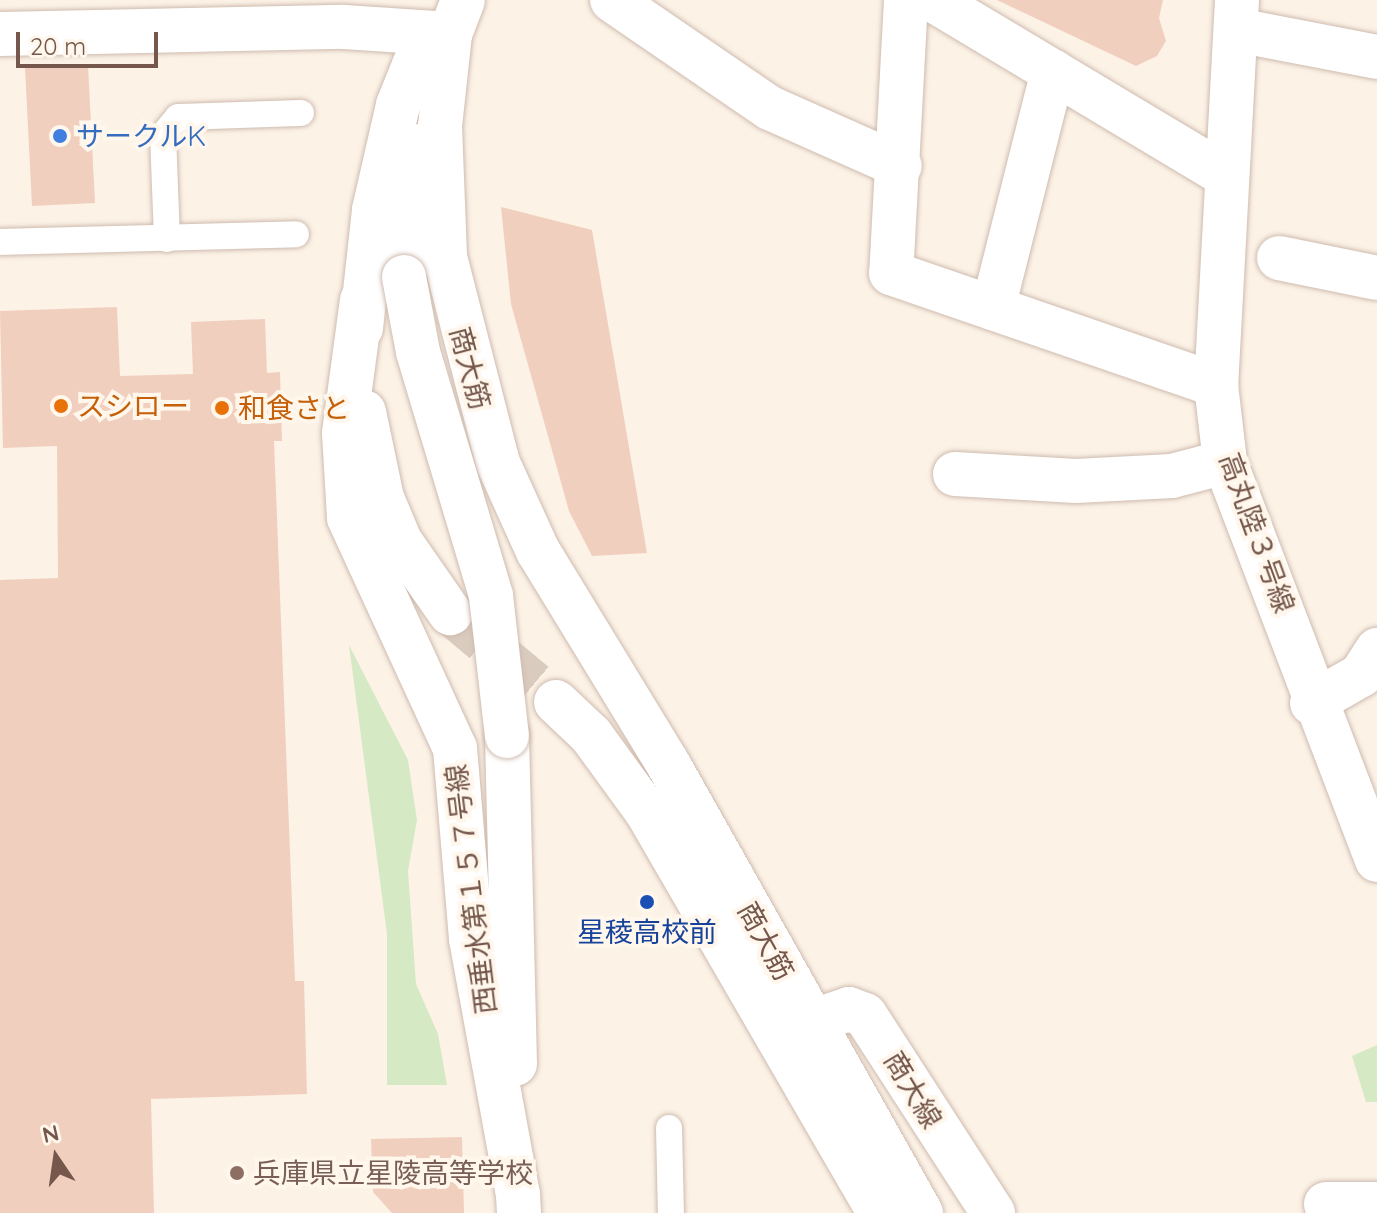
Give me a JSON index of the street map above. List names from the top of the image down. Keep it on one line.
{"streets":{"street":["商大筋","高丸陸３号線","西垂水第１５７号線","商大線"]},"crossings":[["商大筋","商大線"]],"places":["サークルK","スシロー","和食さと","星稜高校前","兵庫県立星陵高等学校"],"scale_bar":"20 m","north":"top"}
